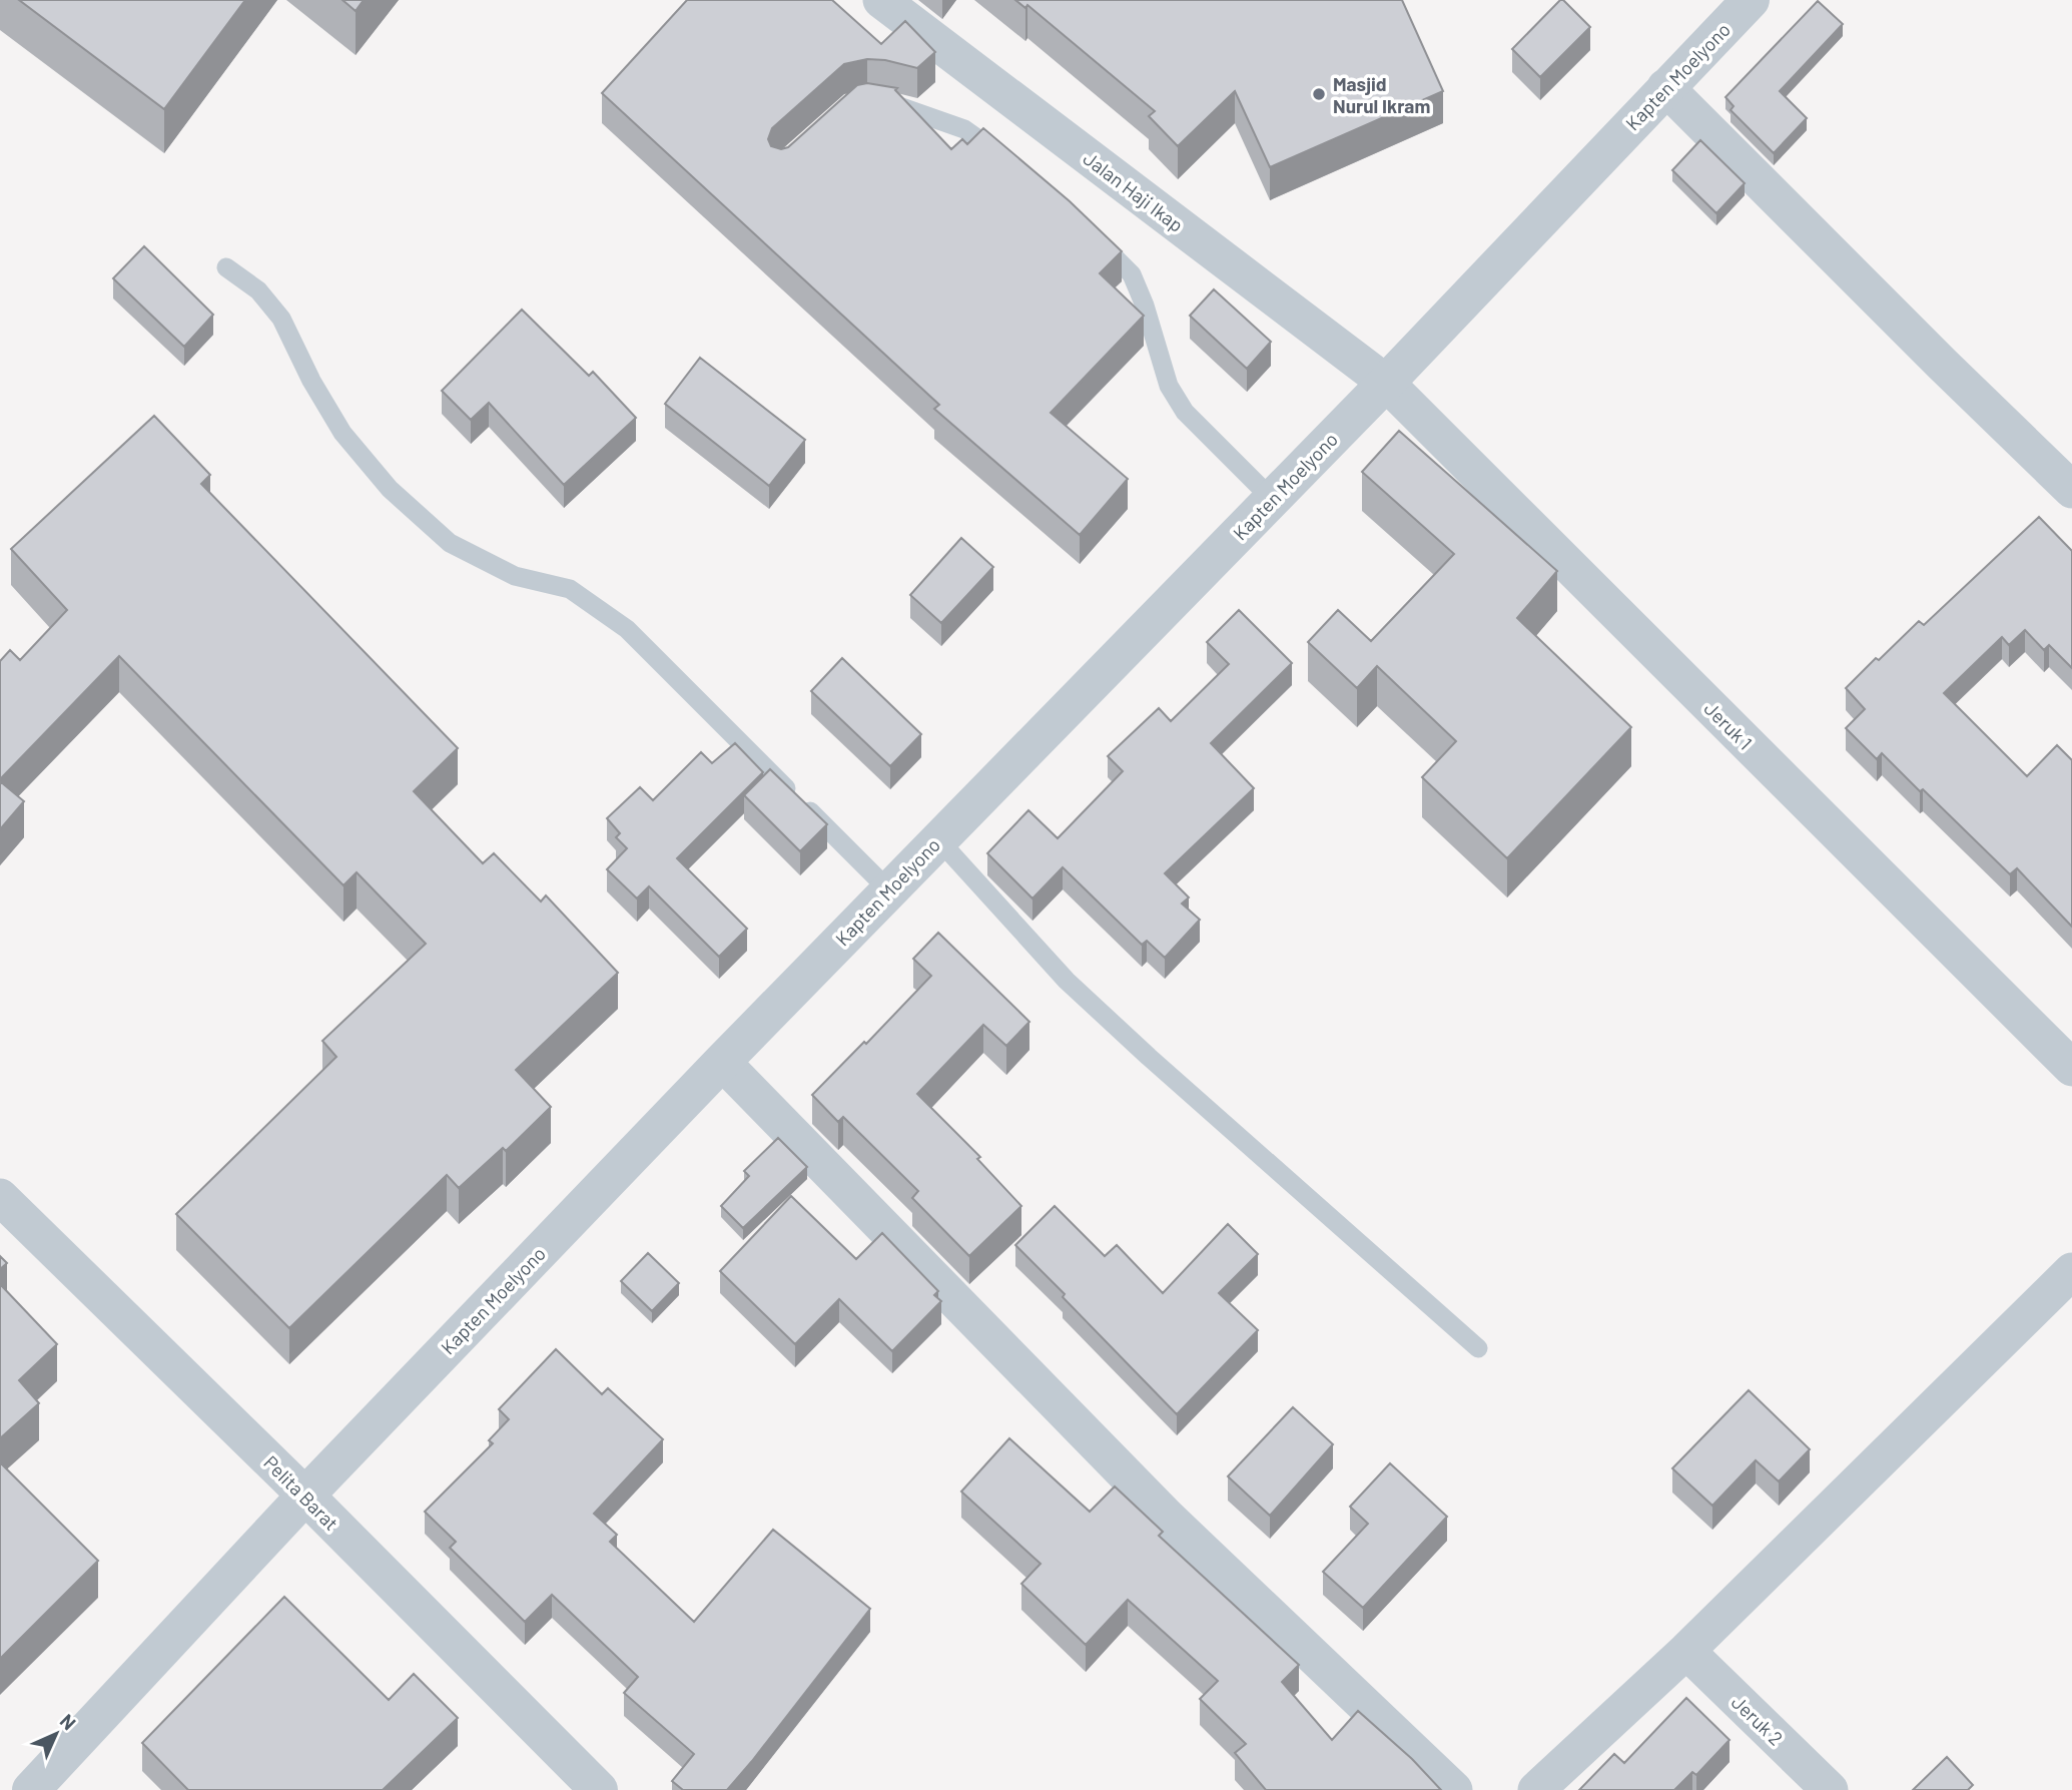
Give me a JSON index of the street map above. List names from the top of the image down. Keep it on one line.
{"streets":{"street":["Kapten Moelyono","Jalan Haji Ikap","Jeruk 1","Pelita Barat","Jeruk 2"]},"crossings":[["Kapten Moelyono","Jalan Haji Ikap"],["Kapten Moelyono","Jeruk 1"],["Kapten Moelyono","Pelita Barat"],["Jalan Haji Ikap","Jeruk 1"]],"places":["Masjid Nurul Ikram"],"north":"top right"}
